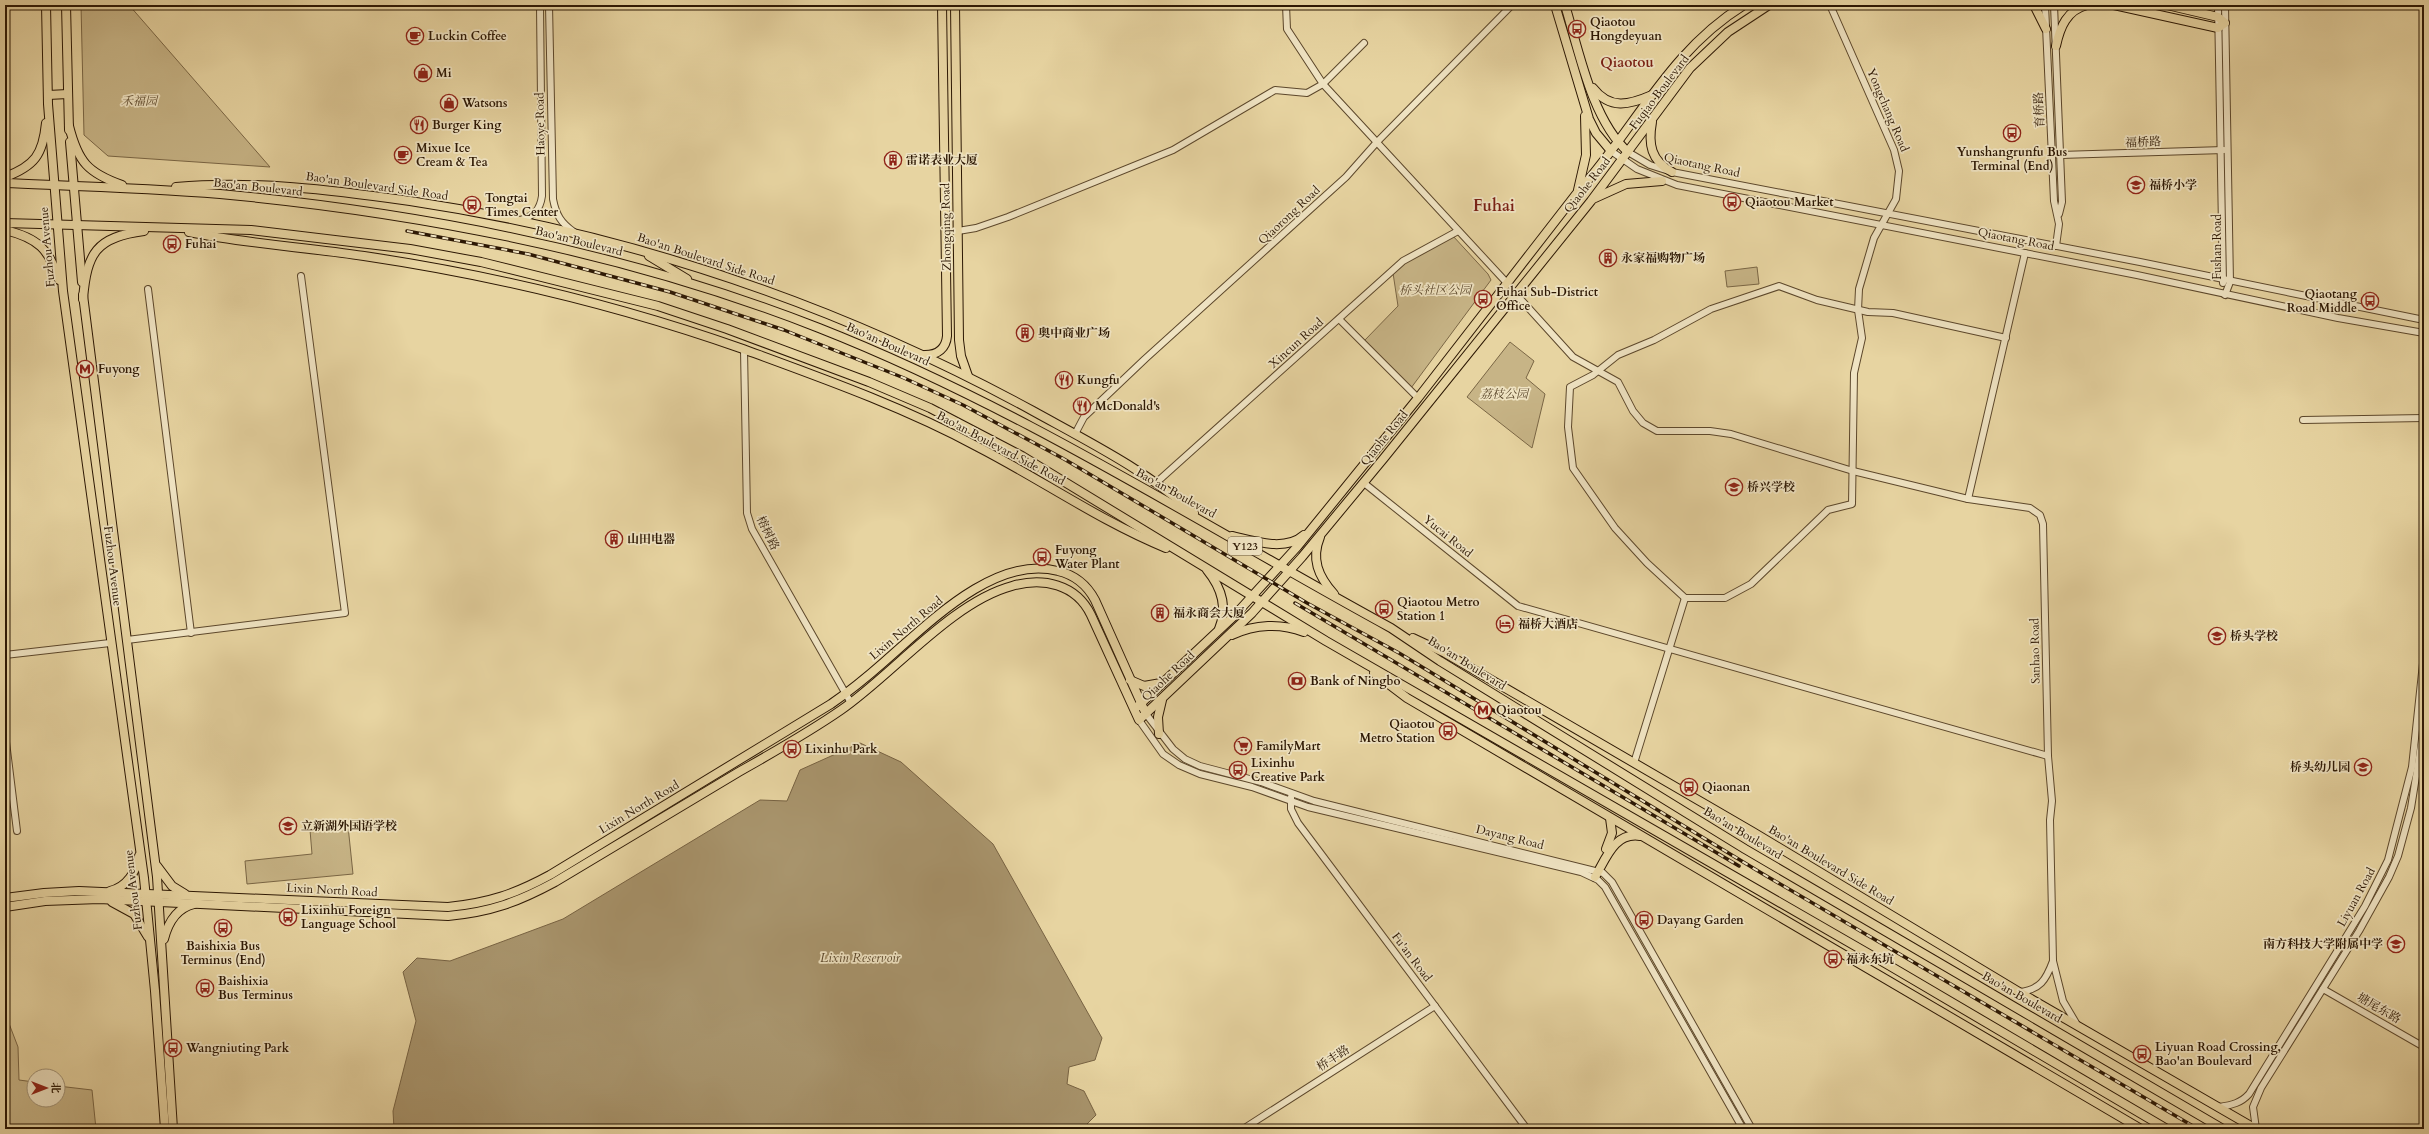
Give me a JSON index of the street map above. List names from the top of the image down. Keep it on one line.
{"streets":{"main road":["Fuqiao Boulevard","Qiaotang Road","Qiaohe Road","Bao'an Boulevard Side Road","Bao'an Boulevard","Zhongqing Road","Fuzhou Avenue","Y123","Lixin North Road"],"street":["Yongchang Road","育桥路","Haoye Road","福桥路","Qiaorong Road","Fushan Road","Xincun Road","榕树路","Yucai Road","Sanhao Road","Dayang Road","Liyuan Road","Fu'an Road","塘尾东路","桥丰路"]},"crossings":[["Fuqiao Boulevard","Qiaotang Road"],["Fuqiao Boulevard","Qiaohe Road"],["Yongchang Road","Qiaotang Road"],["育桥路","福桥路"],["育桥路","Qiaotang Road"],["Haoye Road","Bao'an Boulevard Side Road"],["福桥路","Fushan Road"],["Qiaotang Road","Qiaohe Road"],["Qiaotang Road","Fushan Road"],["Qiaohe Road","Bao'an Boulevard"],["Qiaohe Road","Yucai Road"],["Qiaohe Road","Lixin North Road"],["Qiaohe Road","Dayang Road"],["Bao'an Boulevard Side Road","Bao'an Boulevard"],["Bao'an Boulevard Side Road","Qiaorong Road"],["Bao'an Boulevard Side Road","Zhongqing Road"],["Bao'an Boulevard Side Road","Xincun Road"],["Bao'an Boulevard Side Road","榕树路"],["Bao'an Boulevard Side Road","Sanhao Road"],["Bao'an Boulevard Side Road","Liyuan Road"],["Bao'an Boulevard","Fuzhou Avenue"],["Fuzhou Avenue","Lixin North Road"],["榕树路","Lixin North Road"],["Lixin North Road","Dayang Road"],["Dayang Road","Fu'an Road"],["Liyuan Road","塘尾东路"],["Fu'an Road","桥丰路"]],"districts":["Qiaotou","Fuhai"],"water":["Lixin Reservoir"],"parks":["禾福园","桥头社区公园","荔枝公园"],"places":{"bus stop":["Qiaotou Hongdeyuan","Yunshangrunfu Bus Terminal (End)","Qiaotou Market","Tongtai Times Center","Fuhai","Fuhai Sub-District Office","Qiaotang Road Middle","Fuyong Water Plant","Qiaotou Metro Station 1","Qiaotou Metro Station","Lixinhu Park","Lixinhu Creative Park","Qiaonan","Lixinhu Foreign Language School","Dayang Garden","Baishixia Bus Terminus (End)","福永东坑","Baishixia Bus Terminus","Wangniuting Park","Liyuan Road Crossing, Bao'an Boulevard"],"cafe":["Luckin Coffee","Mixue Ice Cream & Tea"],"shop":["Mi","Watsons"],"restaurant":["Burger King","Kungfu","McDonald's"],"building":["雷诺表业大厦","永家福购物广场","奥中商业广场","山田电器","福永商会大厦"],"school or university":["福桥小学","桥兴学校","桥头学校","桥头幼儿园","立新湖外国语学校","南方科技大学附属中学"],"metro station":["Fuyong","Qiaotou"],"hotel":["福桥大酒店"],"bank":["Bank of Ningbo"],"supermarket":["FamilyMart"]},"north":"right"}
